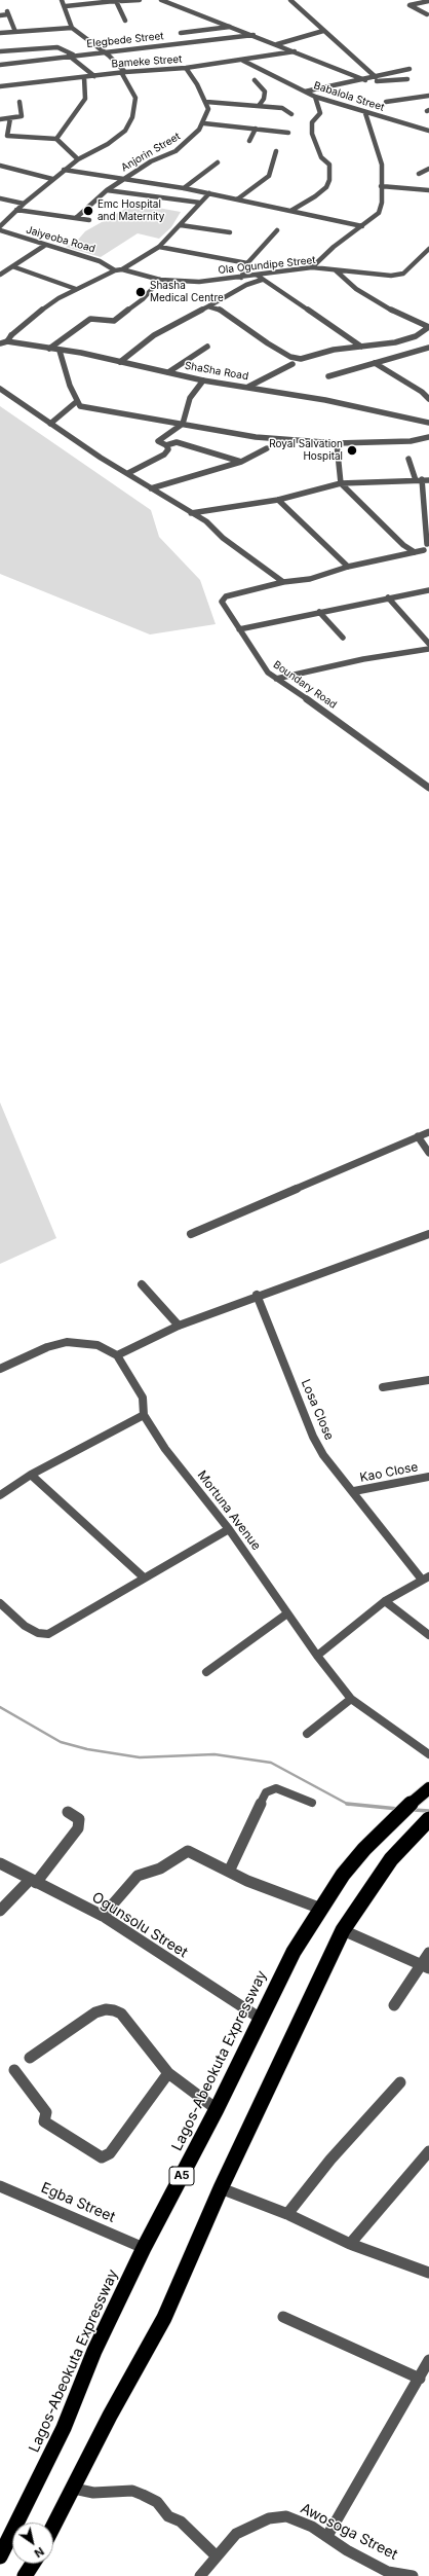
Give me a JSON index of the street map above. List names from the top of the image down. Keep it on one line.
{"streets":{"highway":["Lagos-Abeokuta Expressway","A5"],"street":["Elegbede Street","Bameke Street","Babalola Street","Anjorin Street","Jaiyeoba Road","Ola Ogundipe Street","ShaSha Road","Boundary Road","Losa Close","Kao Close","Mortuna Avenue","Ogunsolu Street","Egba Street","Awosoga Street"]},"crossings":[["Bameke Street","Babalola Street"],["Losa Close","Kao Close"],["Ogunsolu Street","Lagos-Abeokuta Expressway"],["Lagos-Abeokuta Expressway","Egba Street"]],"places":["Emc Hospital and Maternity","Shasha Medical Centre","Royal Salvation Hospital"],"north":"bottom right"}
